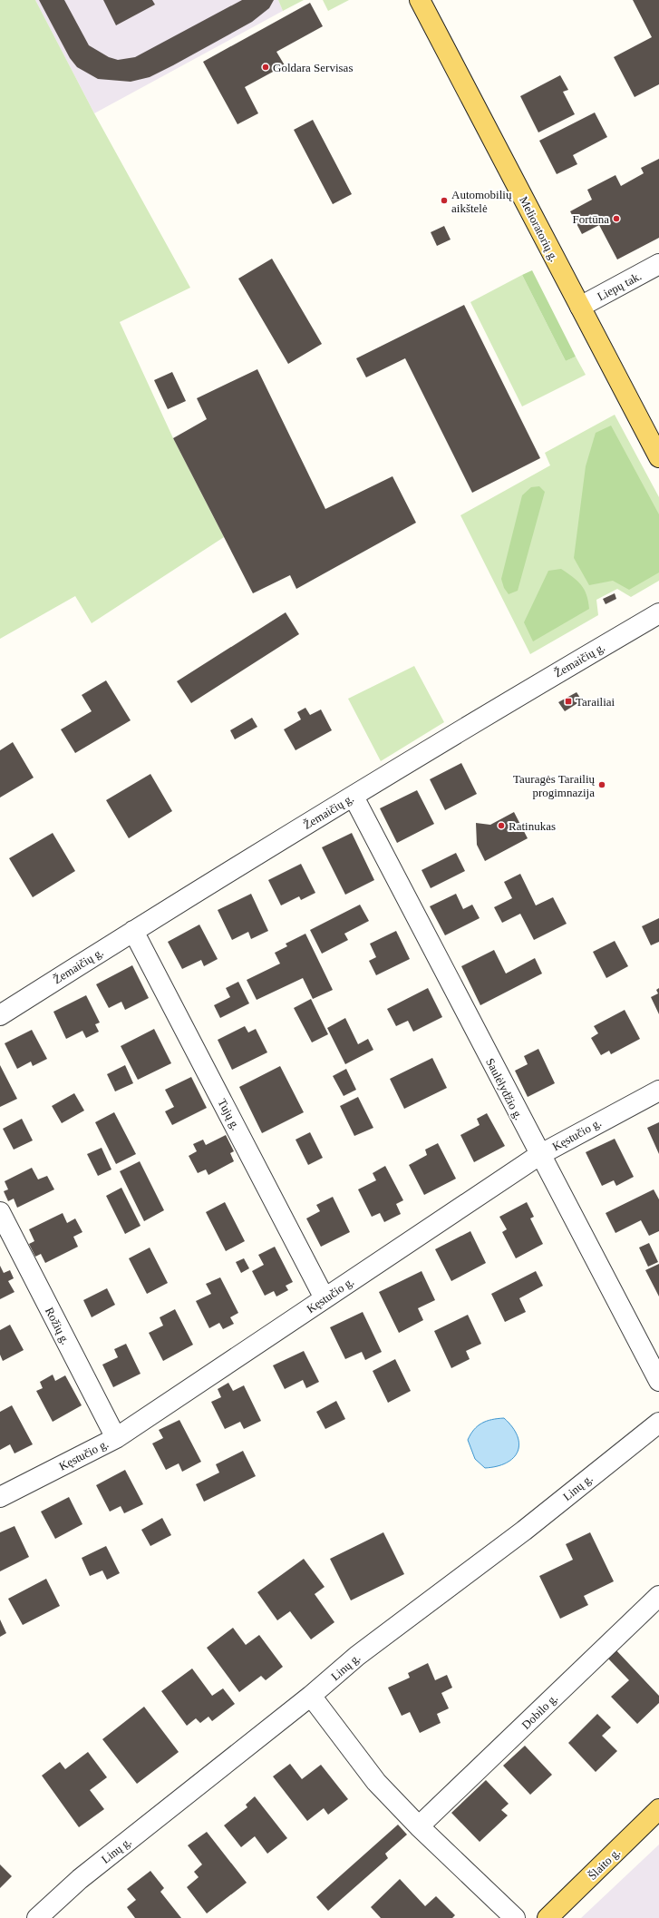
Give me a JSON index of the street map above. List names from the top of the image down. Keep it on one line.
{"streets":{"main road":["Melioratorių g.","Šlaito g."],"street":["Liepų tak.","Žemaičių g.","Saulėlydžio g.","Tujų g.","Kęstučio g.","Rožių g.","Linų g.","Dobilo g."]},"crossings":[["Melioratorių g.","Liepų tak."],["Žemaičių g.","Saulėlydžio g."],["Žemaičių g.","Tujų g."],["Saulėlydžio g.","Kęstučio g."],["Tujų g.","Kęstučio g."],["Kęstučio g.","Rožių g."]],"places":{"other":["Goldara Servisas","Automobilių aikštelė","Fortūna","Tauragės Tarailių progimnazija","Ratinukas"],"transit":["Tarailiai"]}}
